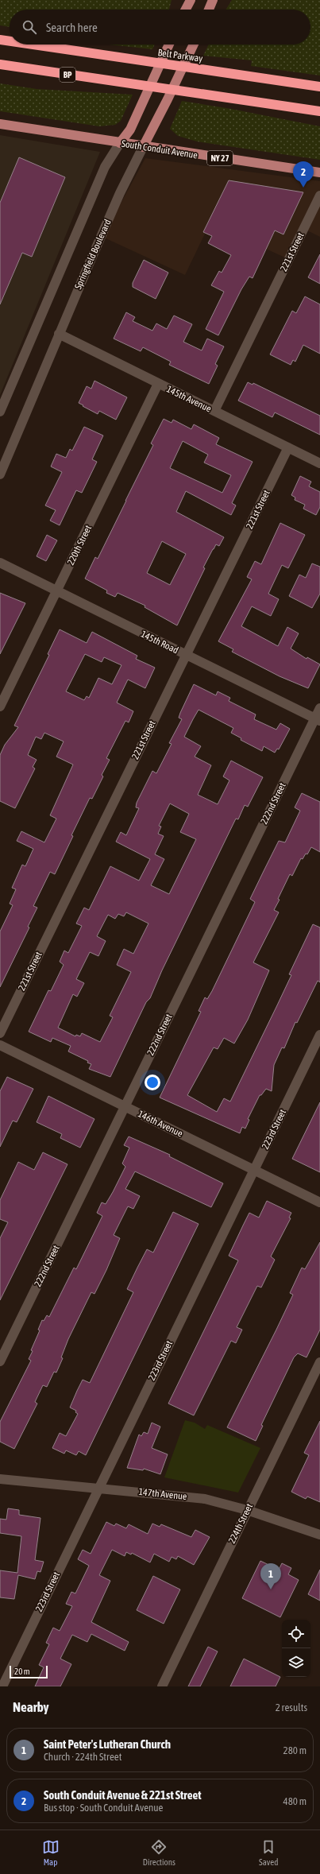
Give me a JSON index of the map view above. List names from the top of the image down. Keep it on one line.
{"streets":{"highway":["Belt Parkway","BP"],"main road":["South Conduit Avenue","NY 27","Springfield Boulevard"],"street":["221st Street","145th Avenue","220th Street","145th Road","222nd Street","146th Avenue","223rd Street","147th Avenue","224th Street"]},"crossings":[["South Conduit Avenue","Springfield Boulevard"],["221st Street","145th Avenue"],["221st Street","145th Road"],["Springfield Boulevard","145th Avenue"],["145th Avenue","220th Street"],["220th Street","145th Road"],["145th Road","222nd Street"],["222nd Street","146th Avenue"],["146th Avenue","223rd Street"],["223rd Street","147th Avenue"],["147th Avenue","224th Street"]],"scale_bar":"20 m","page":{"search":"Search here","pins":["2","1"],"scale":"20 m","heading":["Nearby","2 results"],"list":[{"mark":"1","name":"Saint Peter's Lutheran Church","note":"Church · 224th Street","value":"280 m"},{"mark":"2","name":"South Conduit Avenue & 221st Street","note":"Bus stop · South Conduit Avenue","value":"480 m"}],"nav":["Map","Directions","Saved"]}}
